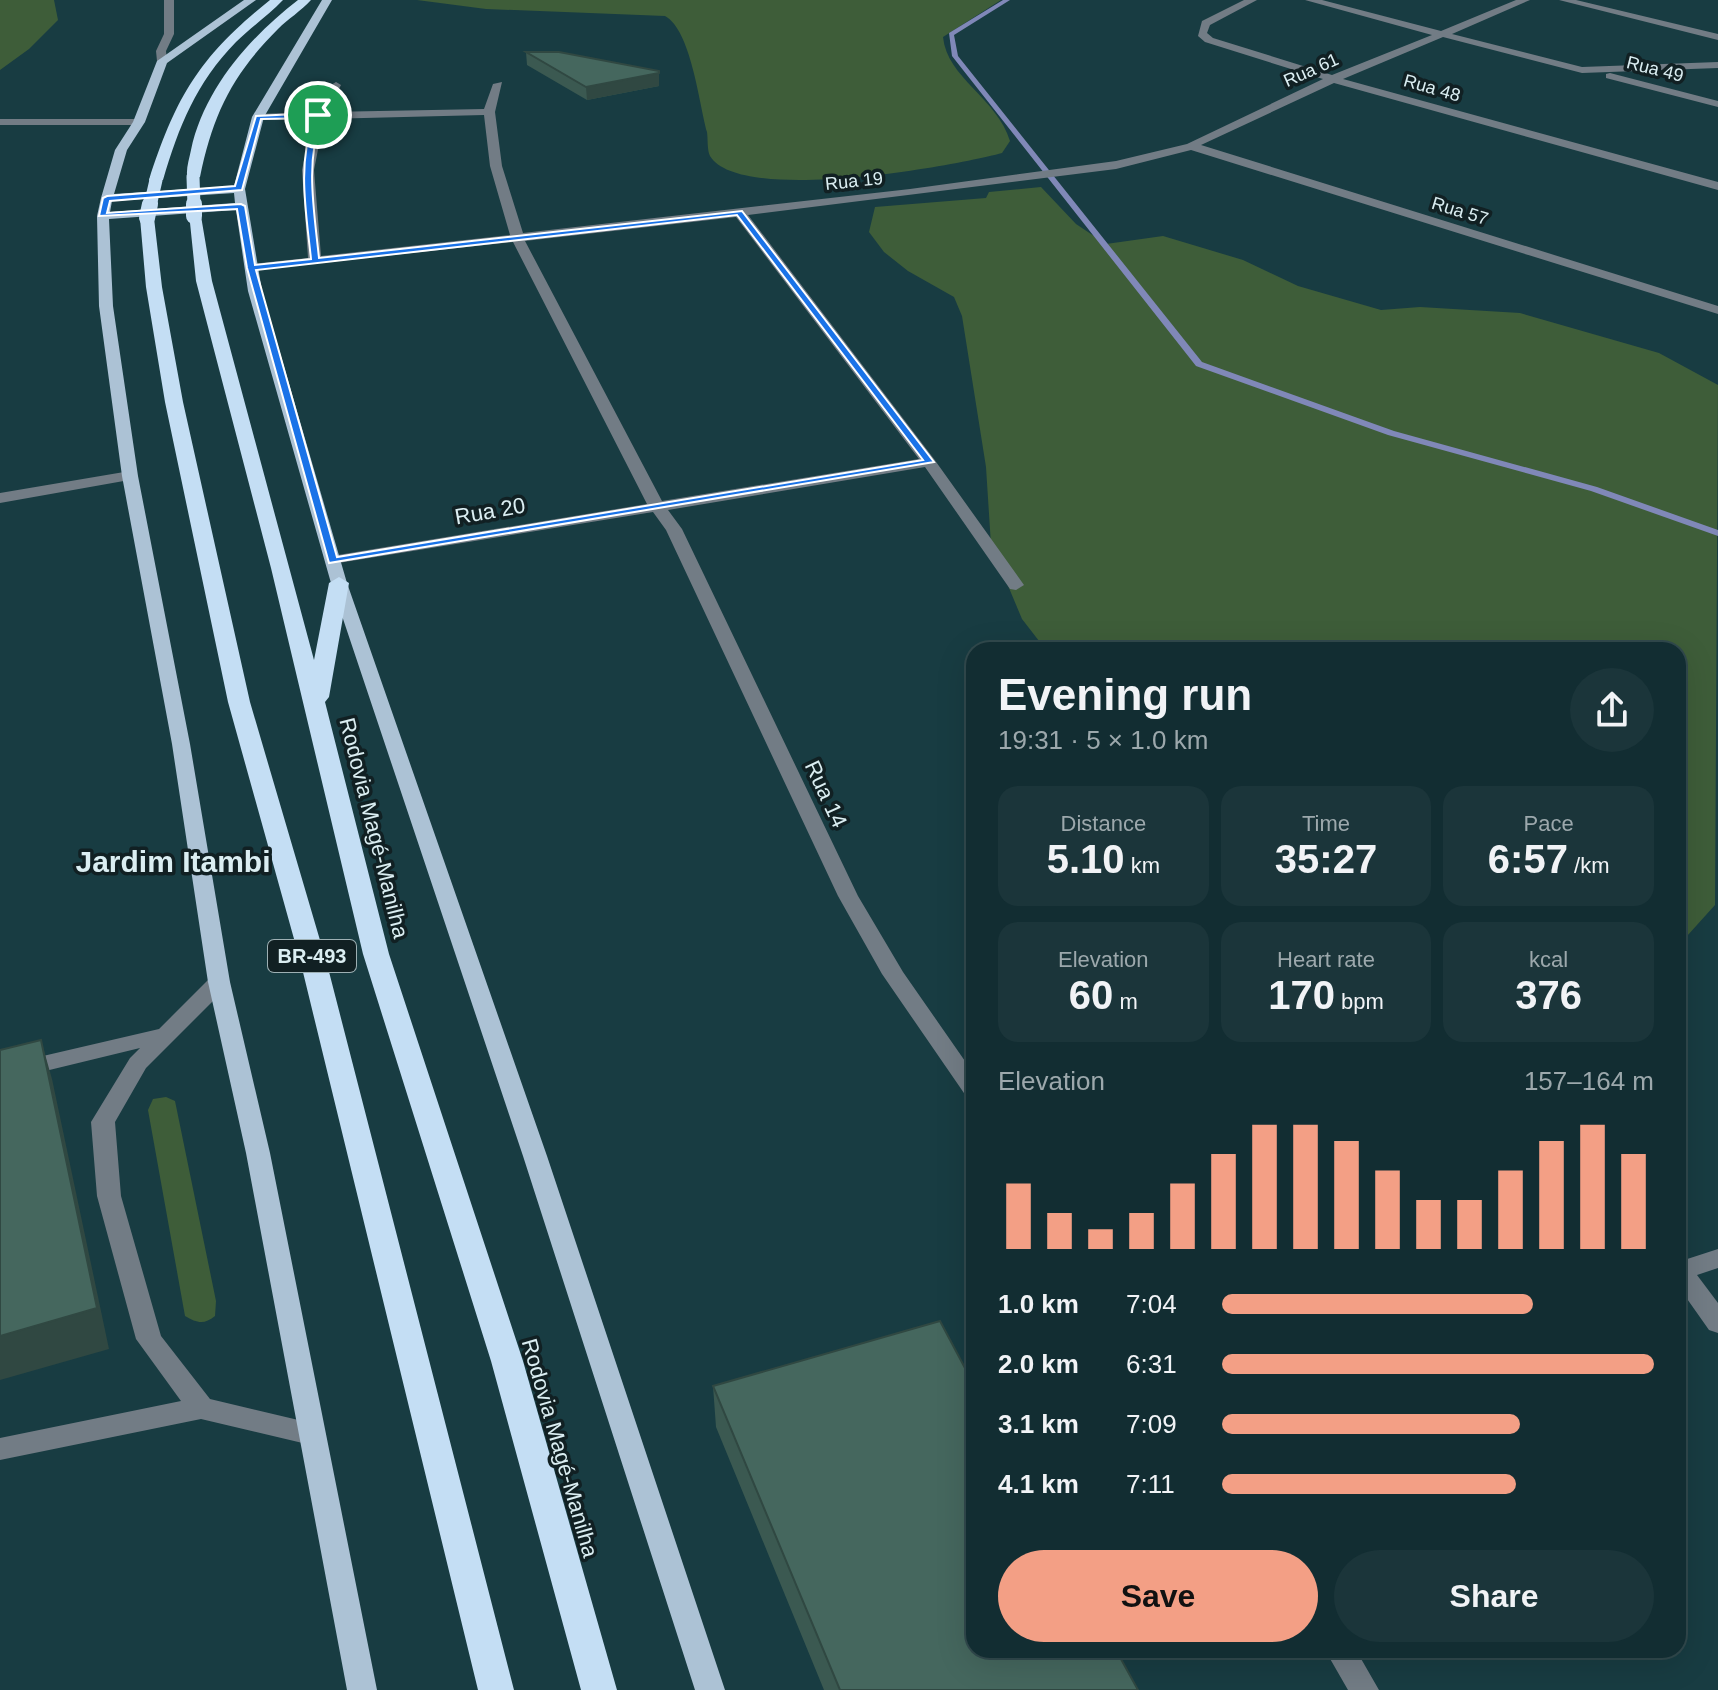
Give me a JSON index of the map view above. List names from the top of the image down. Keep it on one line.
{"streets":{"highway":["Rodovia Magé-Manilha","BR-493"],"street":["Rua 49","Rua 61","Rua 48","Rua 19","Rua 57","Rua 20","Rua 14"]},"crossings":[["Rua 61","Rua 48"],["Rua 61","Rua 19"],["Rua 61","Rua 57"],["Rua 19","Rua 57"],["Rua 20","Rua 14"]],"districts":["Jardim Itambi"],"page":{"heading":["Evening run","19:31 · 5 × 1.0 km"],"stats":[["Distance","5.10 km"],["Time","35:27"],["Pace","6:57 /km"],["Elevation","60 m"],["Heart rate","170 bpm"],["kcal","376"]],"chart":["Elevation","157–164 m"],"list":[{"name":"1.0 km","note":"7:04"},{"name":"2.0 km","note":"6:31"},{"name":"3.1 km","note":"7:09"},{"name":"4.1 km","note":"7:11"}],"buttons":["Save","Share"]}}
